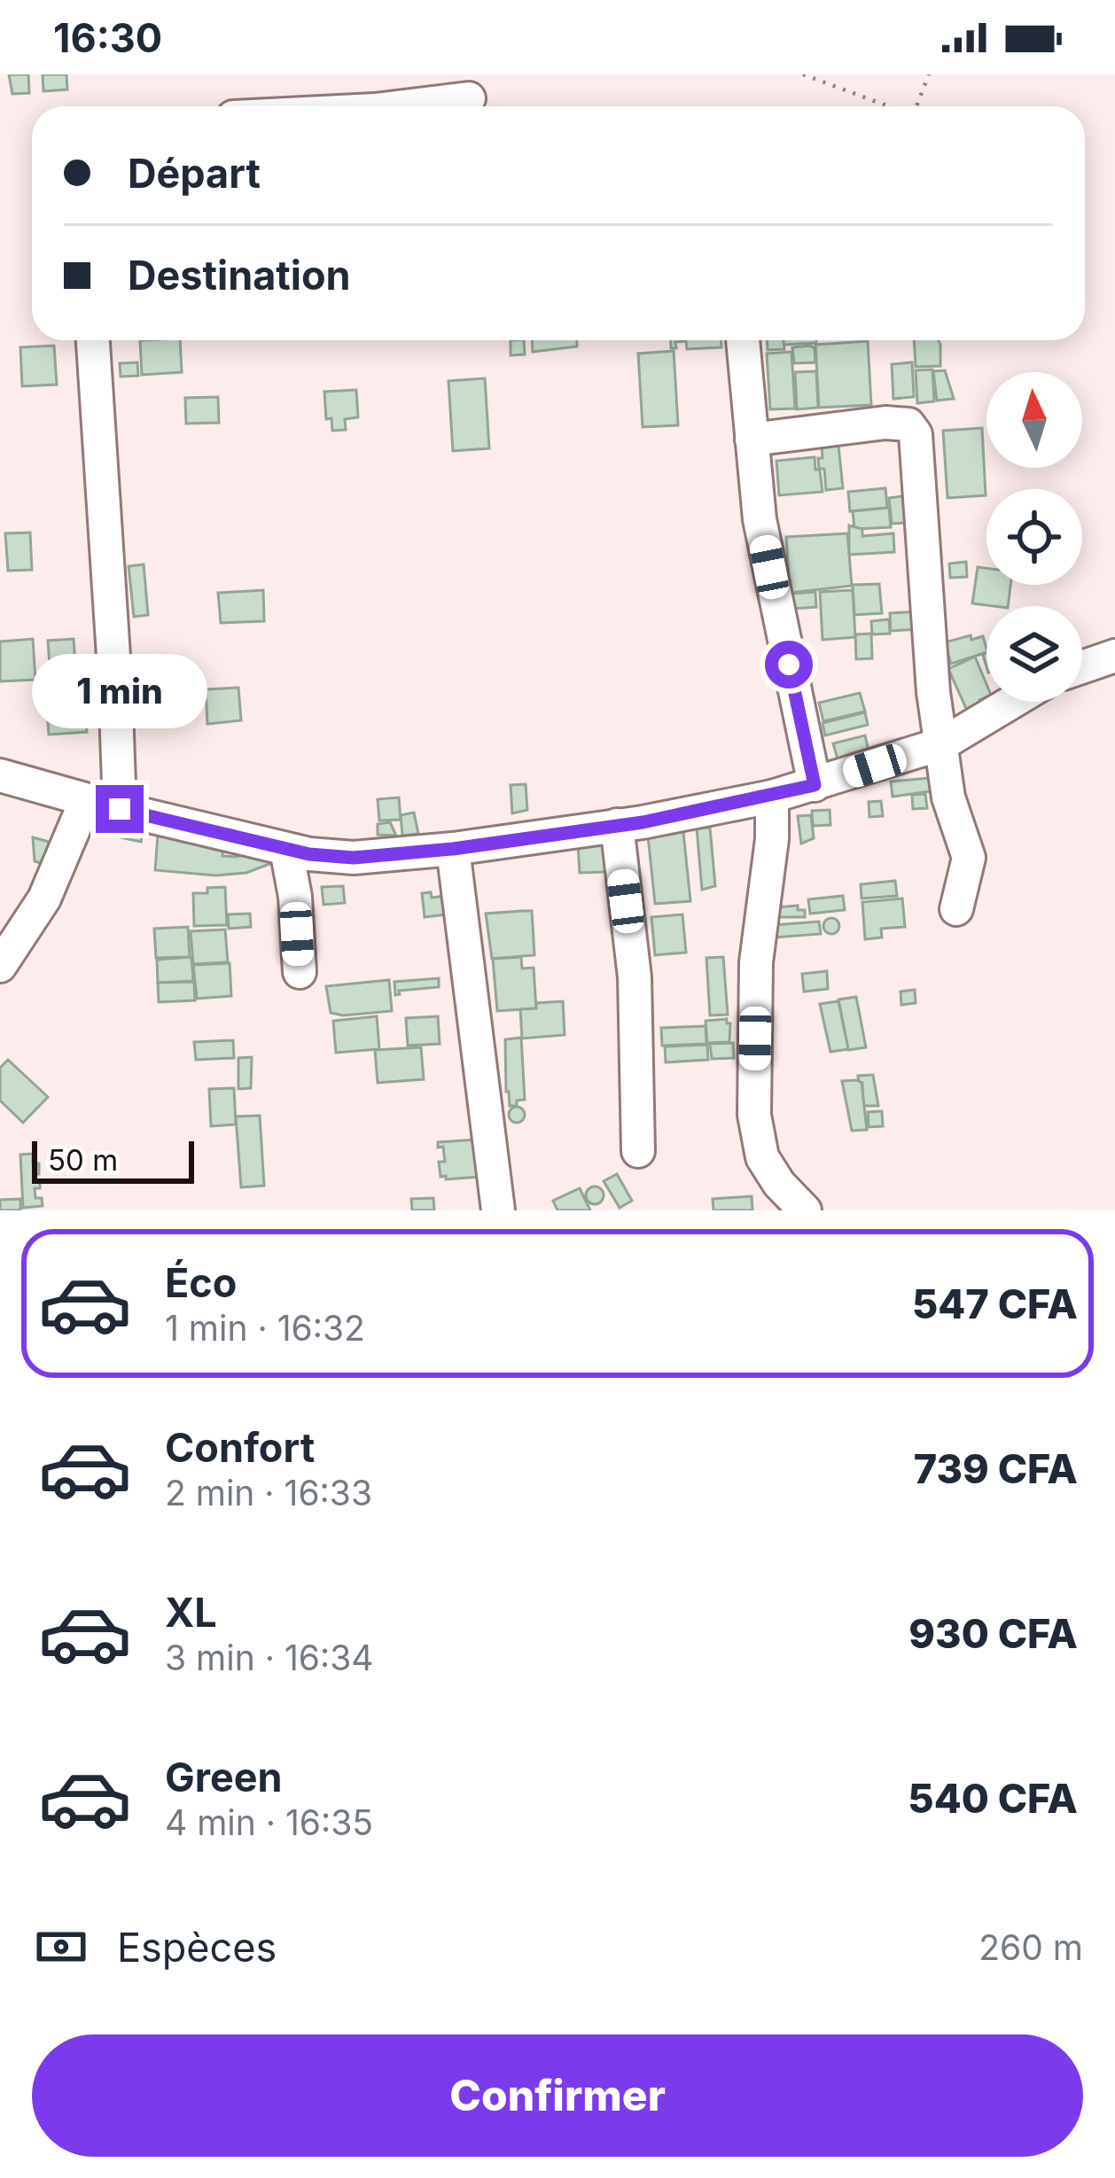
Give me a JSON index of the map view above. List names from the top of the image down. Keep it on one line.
{"scale_bar":"50 m","north":"top","page":{"status":"16:30","banner":["Départ","Destination"],"bubble":"1 min","scale":"50 m","list":[{"name":"Éco","note":"1 min · 16:32","value":"547 CFA"},{"name":"Confort","note":"2 min · 16:33","value":"739 CFA"},{"name":"XL","note":"3 min · 16:34","value":"930 CFA"},{"name":"Green","note":"4 min · 16:35","value":"540 CFA"}],"pay":["Espèces","260 m"],"buttons":"Confirmer"}}
